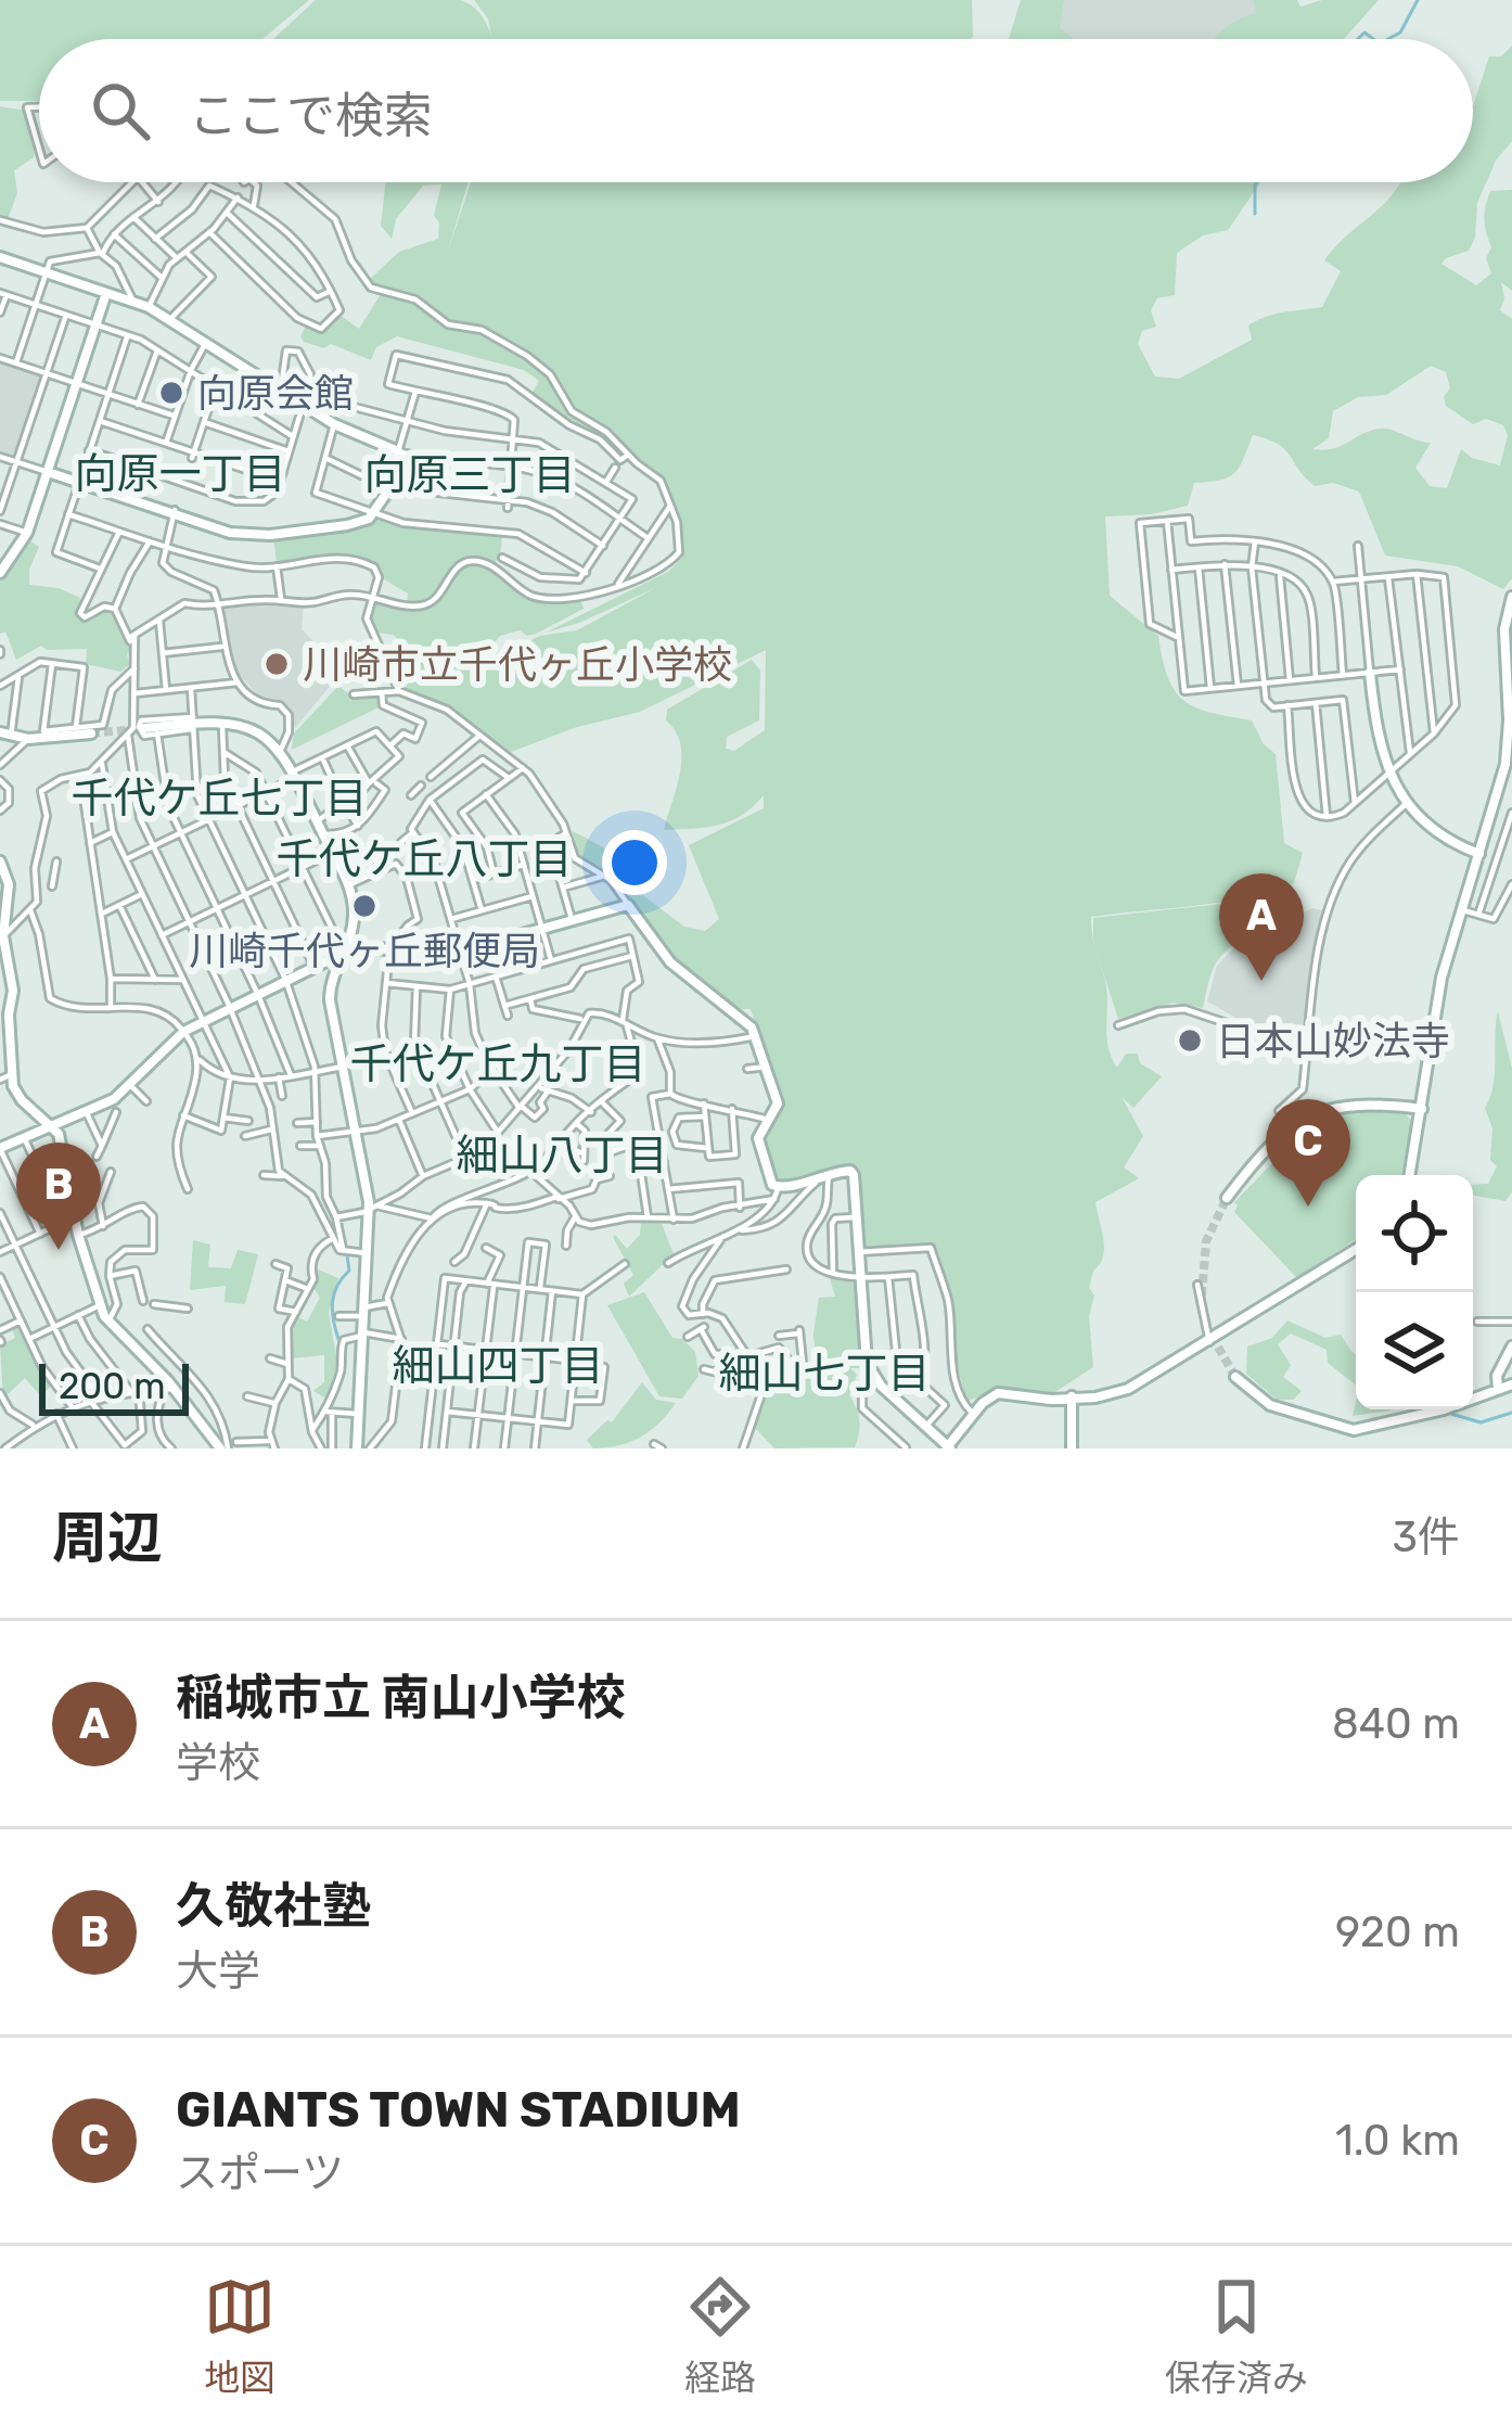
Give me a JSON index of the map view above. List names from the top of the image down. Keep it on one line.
{"districts":["向原一丁目","向原三丁目","千代ケ丘七丁目","千代ケ丘八丁目","千代ケ丘九丁目","細山八丁目","細山四丁目","細山七丁目"],"places":["向原会館","川崎市立千代ヶ丘小学校","川崎千代ヶ丘郵便局","日本山妙法寺"],"scale_bar":"200 m","page":{"search":"ここで検索","pins":["A","C","B"],"scale":"200 m","heading":["周辺","3件"],"list":[{"mark":"A","name":"稲城市立 南山小学校","note":"学校","value":"840 m"},{"mark":"B","name":"久敬社塾","note":"大学","value":"920 m"},{"mark":"C","name":"GIANTS TOWN STADIUM","note":"スポーツ","value":"1.0 km"}],"nav":["地図","経路","保存済み"]}}
